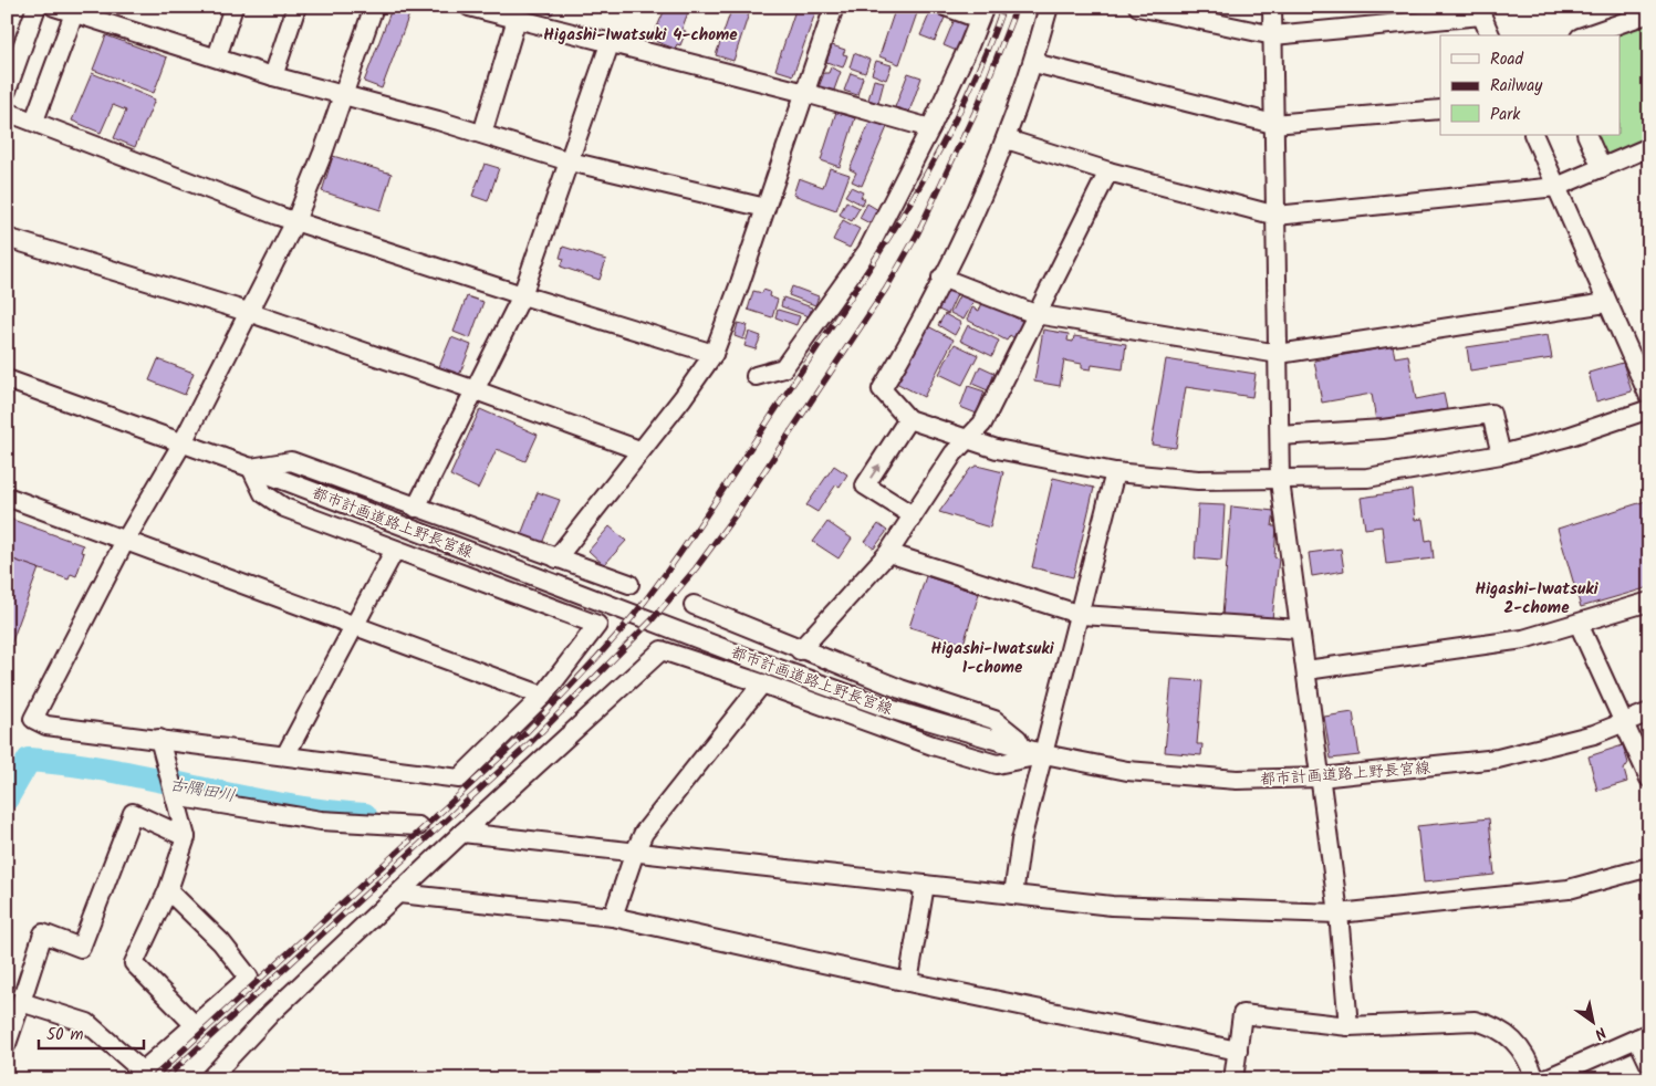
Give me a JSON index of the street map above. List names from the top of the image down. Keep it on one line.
{"streets":{"street":["都市計画道路上野長宮線"]},"districts":["Higashi-Iwatsuki 4-chome","Higashi-Iwatsuki 2-chome","Higashi-Iwatsuki 1-chome"],"water":["古隅田川"],"legend":["Road","Railway","Park"],"scale_bar":"50 m","north":"bottom right"}
